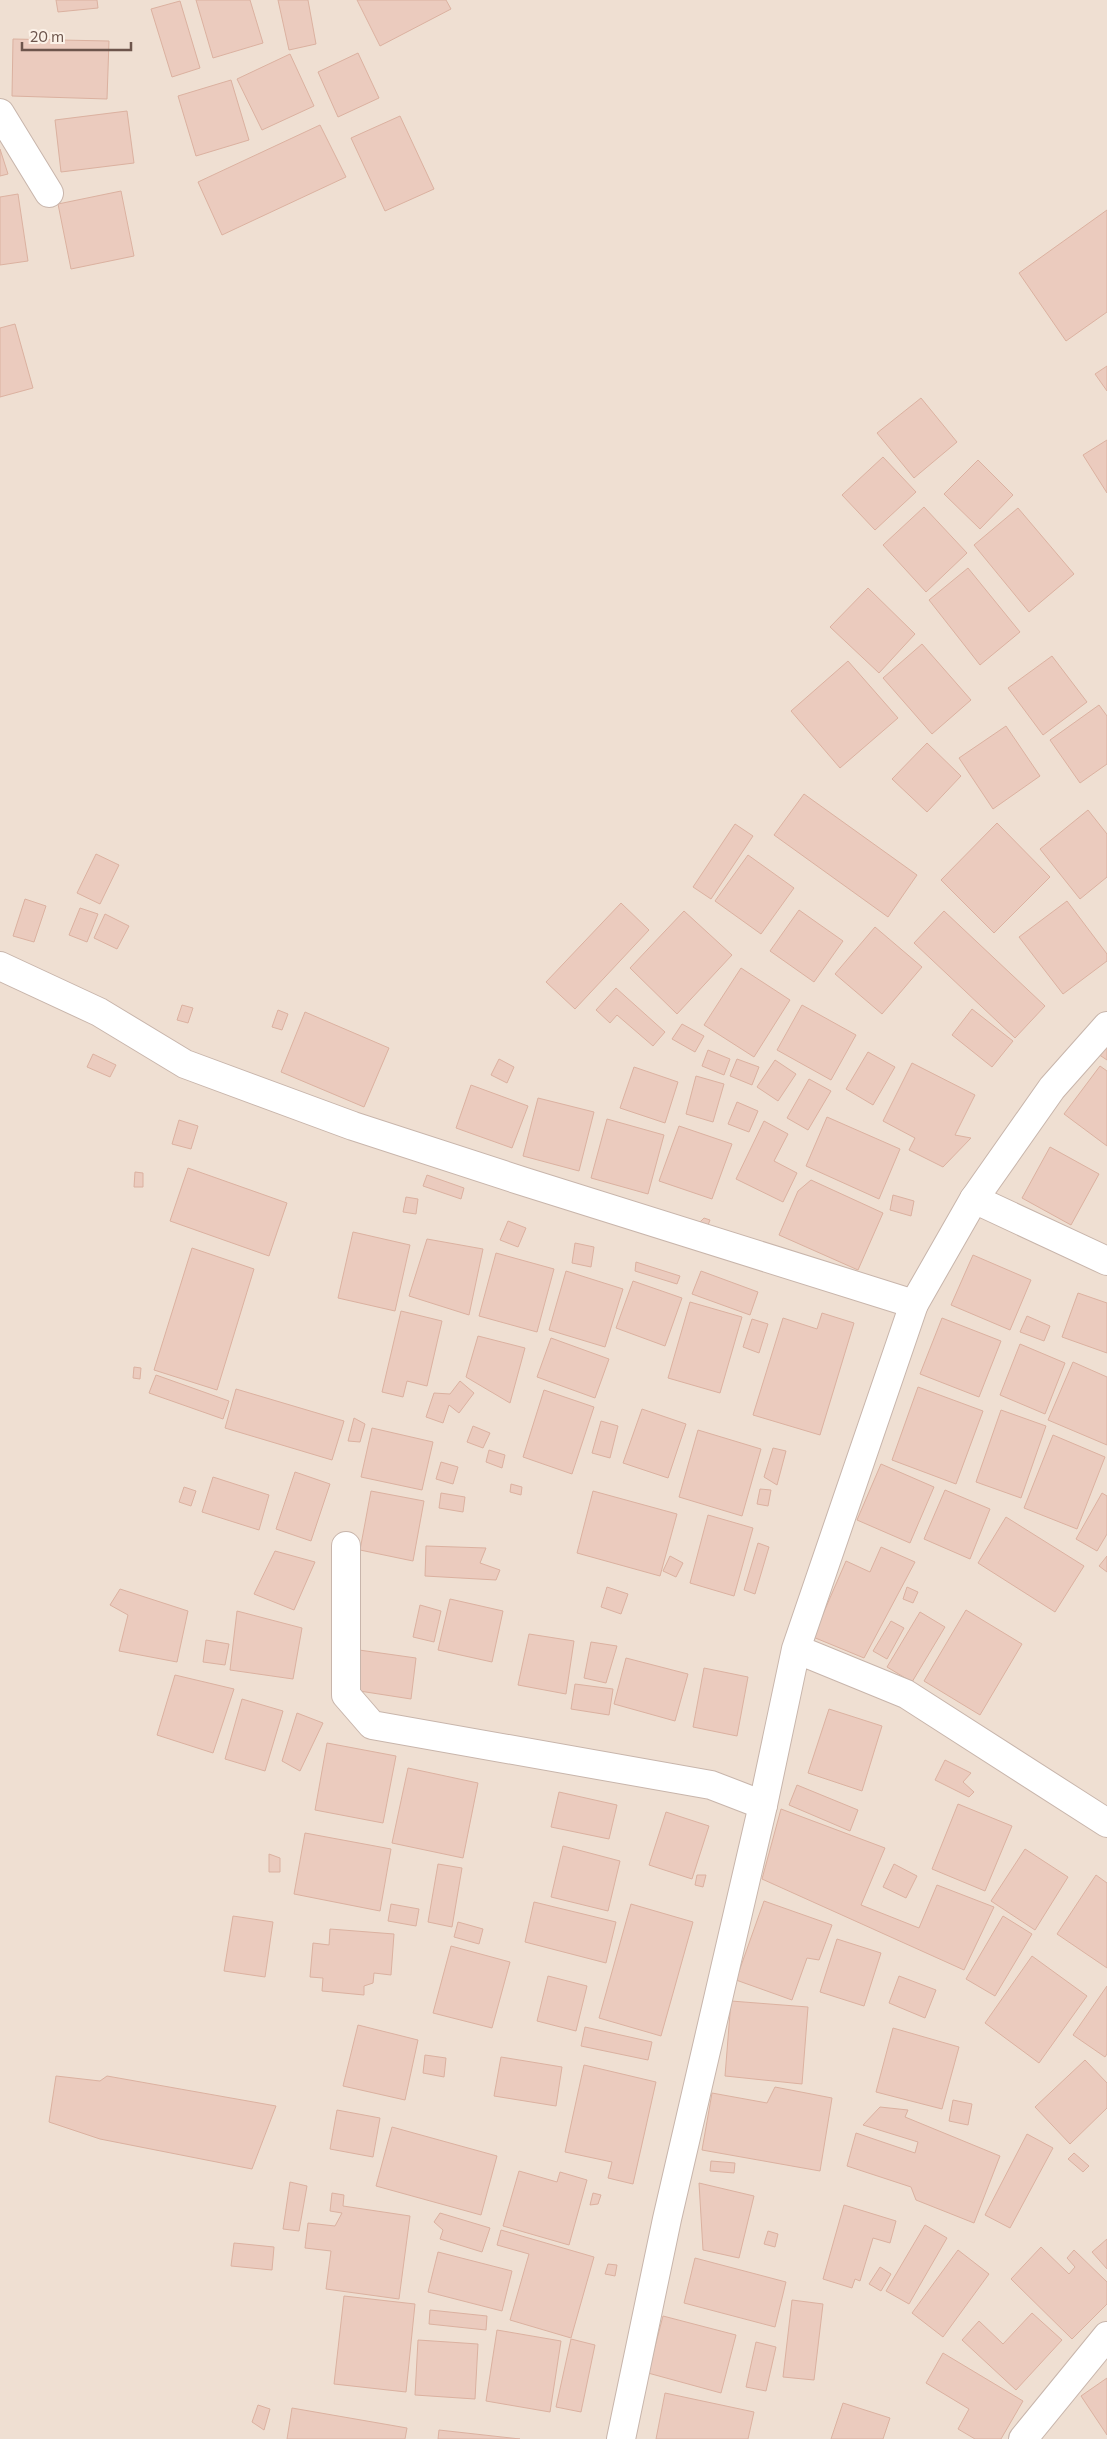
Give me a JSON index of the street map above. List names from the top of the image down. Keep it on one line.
{"scale_bar":"20 m"}
